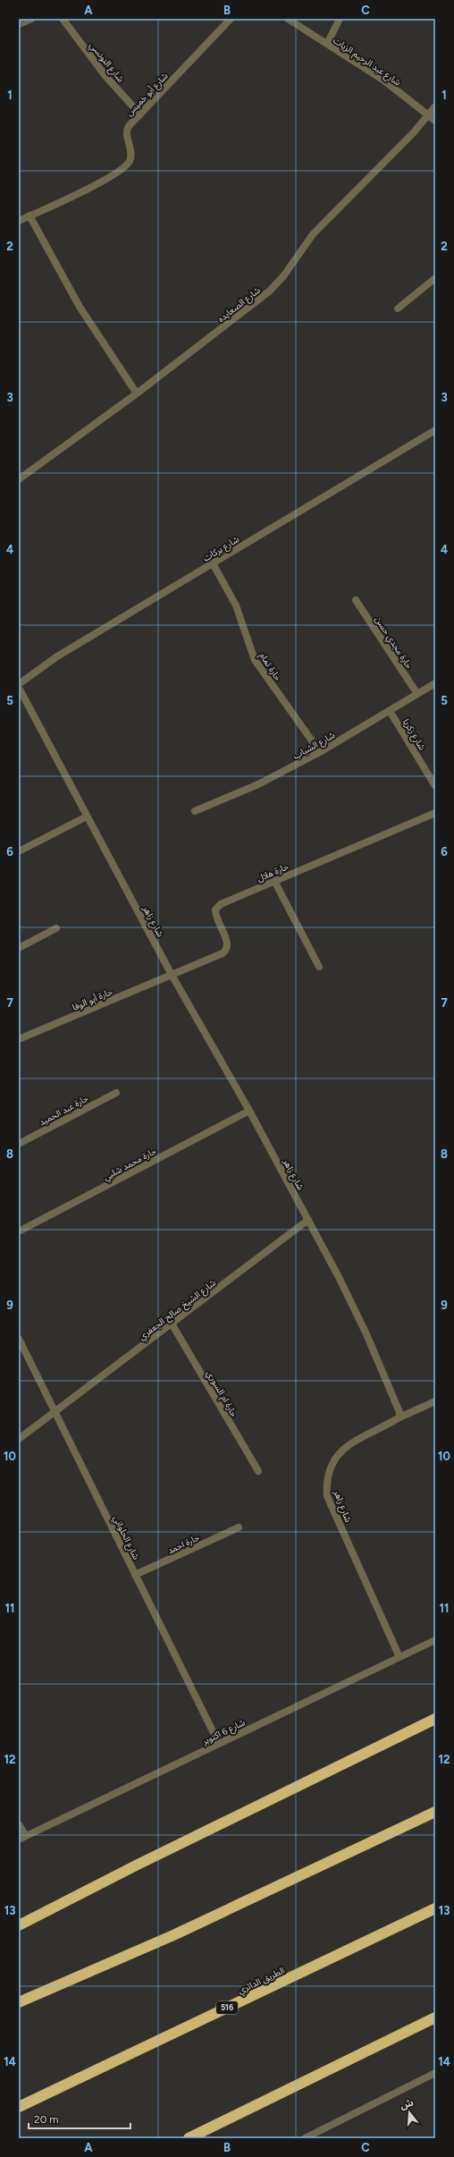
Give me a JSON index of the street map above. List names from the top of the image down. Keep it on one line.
{"streets":{"highway":["الطريق الدائري","516"],"street":["شارع عبد الرحيم الزيات","شارع التونسي","شارع أبو خميس","شارع الصعايده","شارع بركات","حارة مجدي حسن","حارة تمام","شارع زكريا","شارع الشباب","حارة هلال","شارع زاهر","حارة أبو الوفا","حارة عبد الحميد","حارة محمد شلبي","شارع الشيخ صالح الجعفري","حارة ام السوري","شارع الحلواني","حارة احمد","شارع 6 اكتوبر"]},"crossings":[["شارع عبد الرحيم الزيات","شارع الصعايده"],["شارع التونسي","شارع أبو خميس"],["شارع بركات","حارة تمام"],["حارة مجدي حسن","شارع الشباب"],["حارة تمام","شارع الشباب"],["شارع زكريا","شارع الشباب"],["حارة هلال","شارع زاهر"],["حارة هلال","حارة أبو الوفا"],["شارع زاهر","حارة أبو الوفا"],["شارع زاهر","حارة محمد شلبي"],["شارع زاهر","شارع الشيخ صالح الجعفري"],["شارع زاهر","شارع 6 اكتوبر"],["شارع الشيخ صالح الجعفري","حارة ام السوري"],["شارع الشيخ صالح الجعفري","شارع الحلواني"],["شارع الحلواني","حارة احمد"],["شارع الحلواني","شارع 6 اكتوبر"]],"scale_bar":"20 m","north":"top","grid":{"columns":["A","B","C"],"rows":["1","2","3","4","5","6","7","8","9","10","11","12","13","14"]}}
